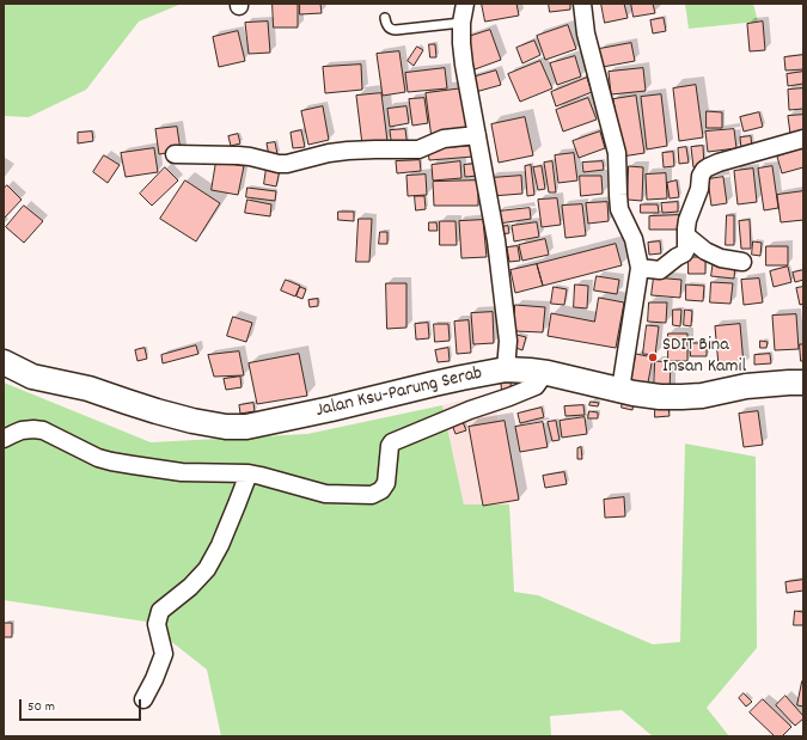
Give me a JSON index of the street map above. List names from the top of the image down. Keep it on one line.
{"streets":{"street":["Jalan Ksu-Parung Serab"]},"places":["SDIT Bina Insan Kamil"],"scale_bar":"50 m"}
